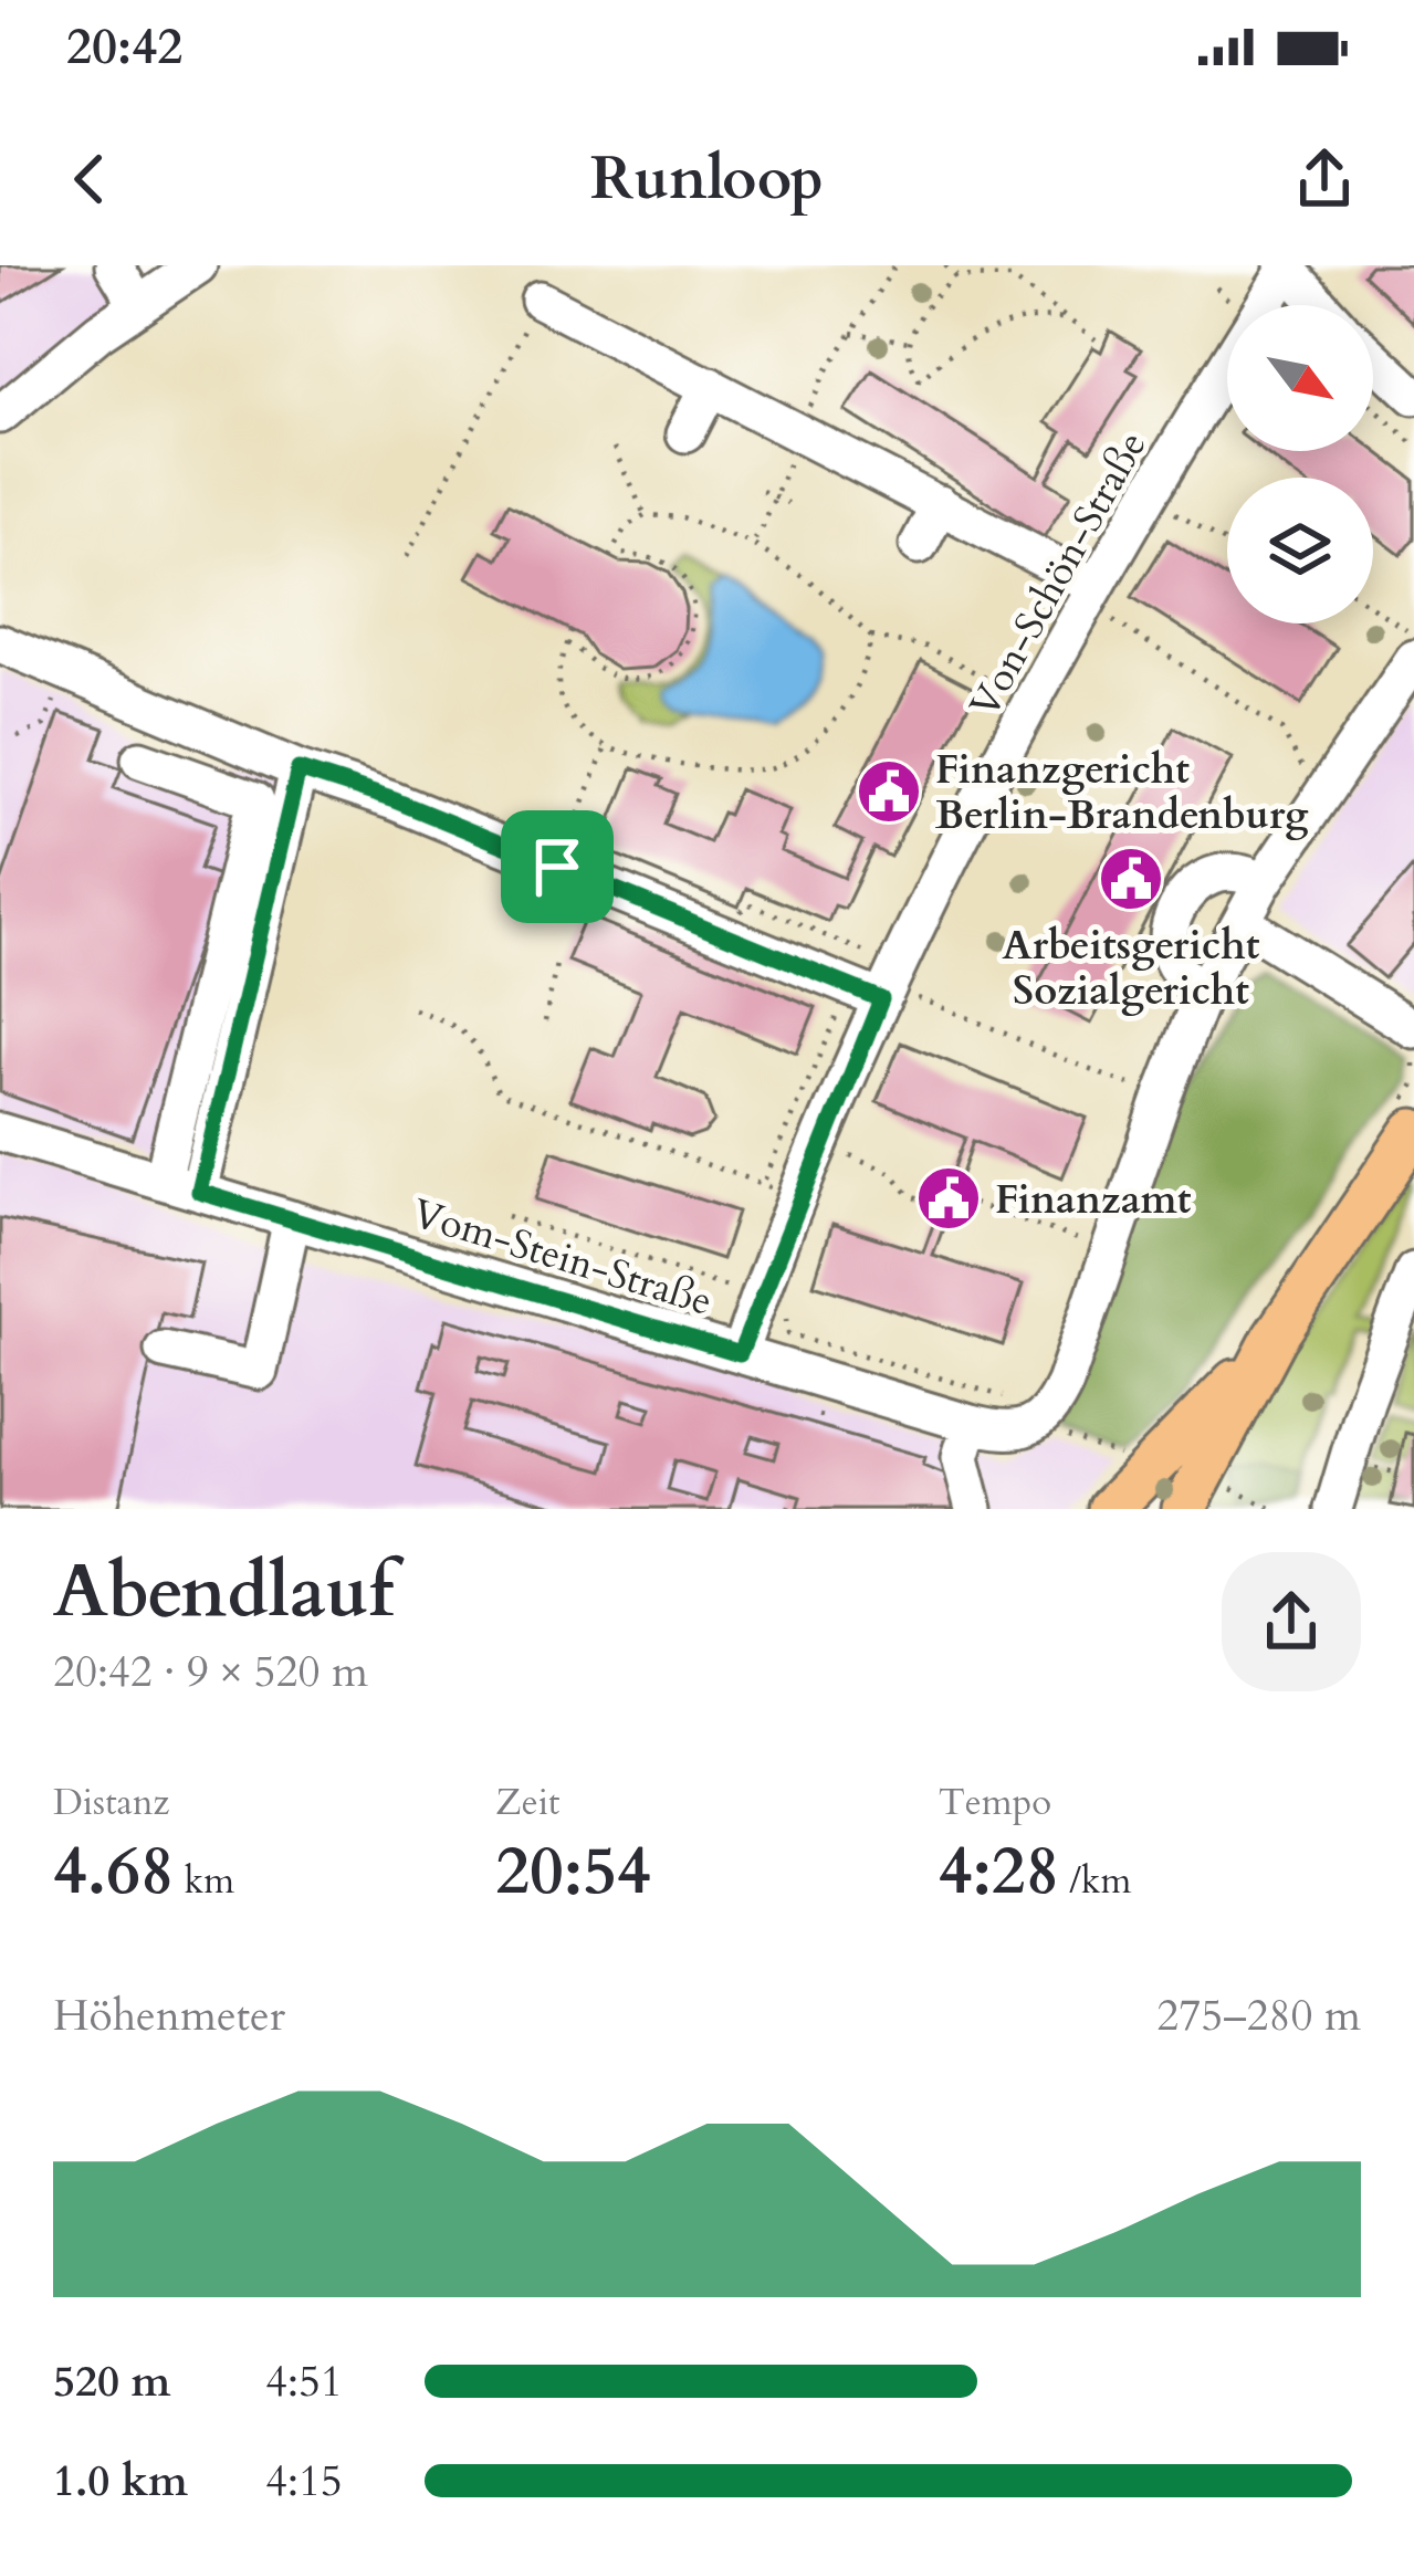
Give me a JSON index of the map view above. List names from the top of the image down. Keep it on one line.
{"streets":{"street":["Von-Schön-Straße","Vom-Stein-Straße"]},"crossings":[["Von-Schön-Straße","Vom-Stein-Straße"]],"places":{"public building":["Finanzgericht Berlin-Brandenburg","Arbeitsgericht Sozialgericht","Finanzamt"]},"north":"bottom right","page":{"status":"20:42","header":"Runloop","heading":["Abendlauf","20:42 · 9 × 520 m"],"stats":[["Distanz","4.68 km"],["Zeit","20:54"],["Tempo","4:28 /km"]],"chart":["Höhenmeter","275–280 m"],"list":[{"name":"520 m","note":"4:51"},{"name":"1.0 km","note":"4:15"}]}}
